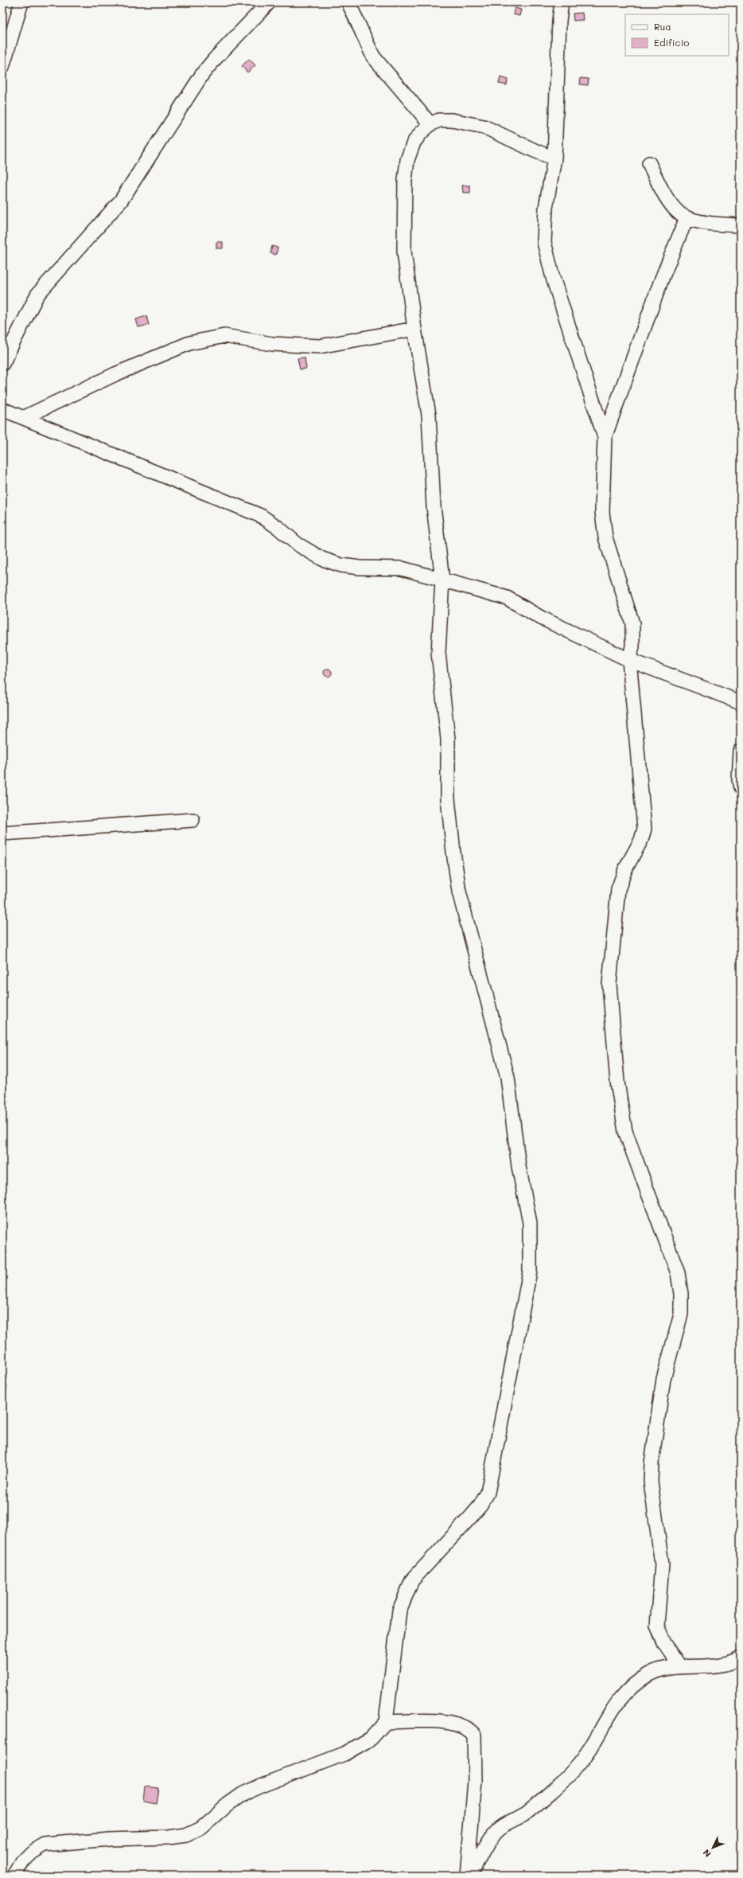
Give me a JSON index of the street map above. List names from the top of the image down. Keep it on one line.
{"legend":["Rua","Edifício"],"north":"bottom left"}
